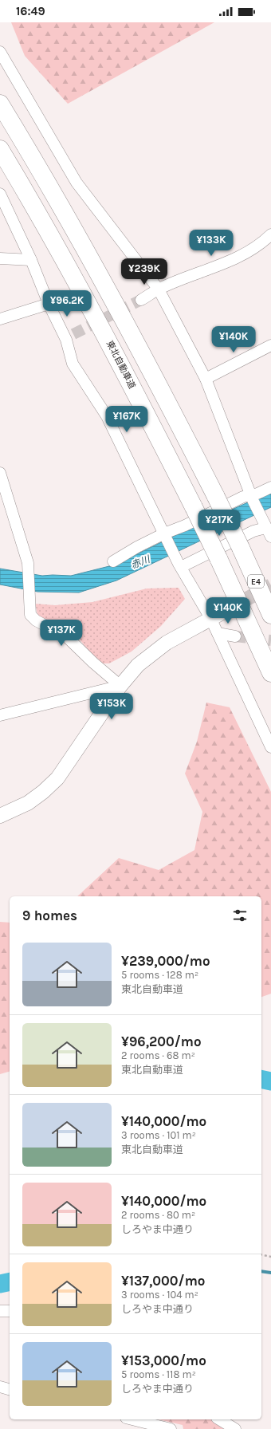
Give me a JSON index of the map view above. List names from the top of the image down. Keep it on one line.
{"streets":{"highway":["東北自動車道","E4"]},"water":["赤川"],"page":{"status":"16:49","price":["¥133K","¥239K","¥96.2K","¥140K","¥167K","¥217K","¥140K","¥137K","¥153K"],"heading":"9 homes","list":[{"name":"¥239,000/mo","note":"5 rooms · 128 m² · 東北自動車道"},{"name":"¥96,200/mo","note":"2 rooms · 68 m² · 東北自動車道"},{"name":"¥140,000/mo","note":"3 rooms · 101 m² · 東北自動車道"},{"name":"¥140,000/mo","note":"2 rooms · 80 m² · しろやま中通り"},{"name":"¥137,000/mo","note":"3 rooms · 104 m² · しろやま中通り"},{"name":"¥153,000/mo","note":"5 rooms · 118 m² · しろやま中通り"}]}}
